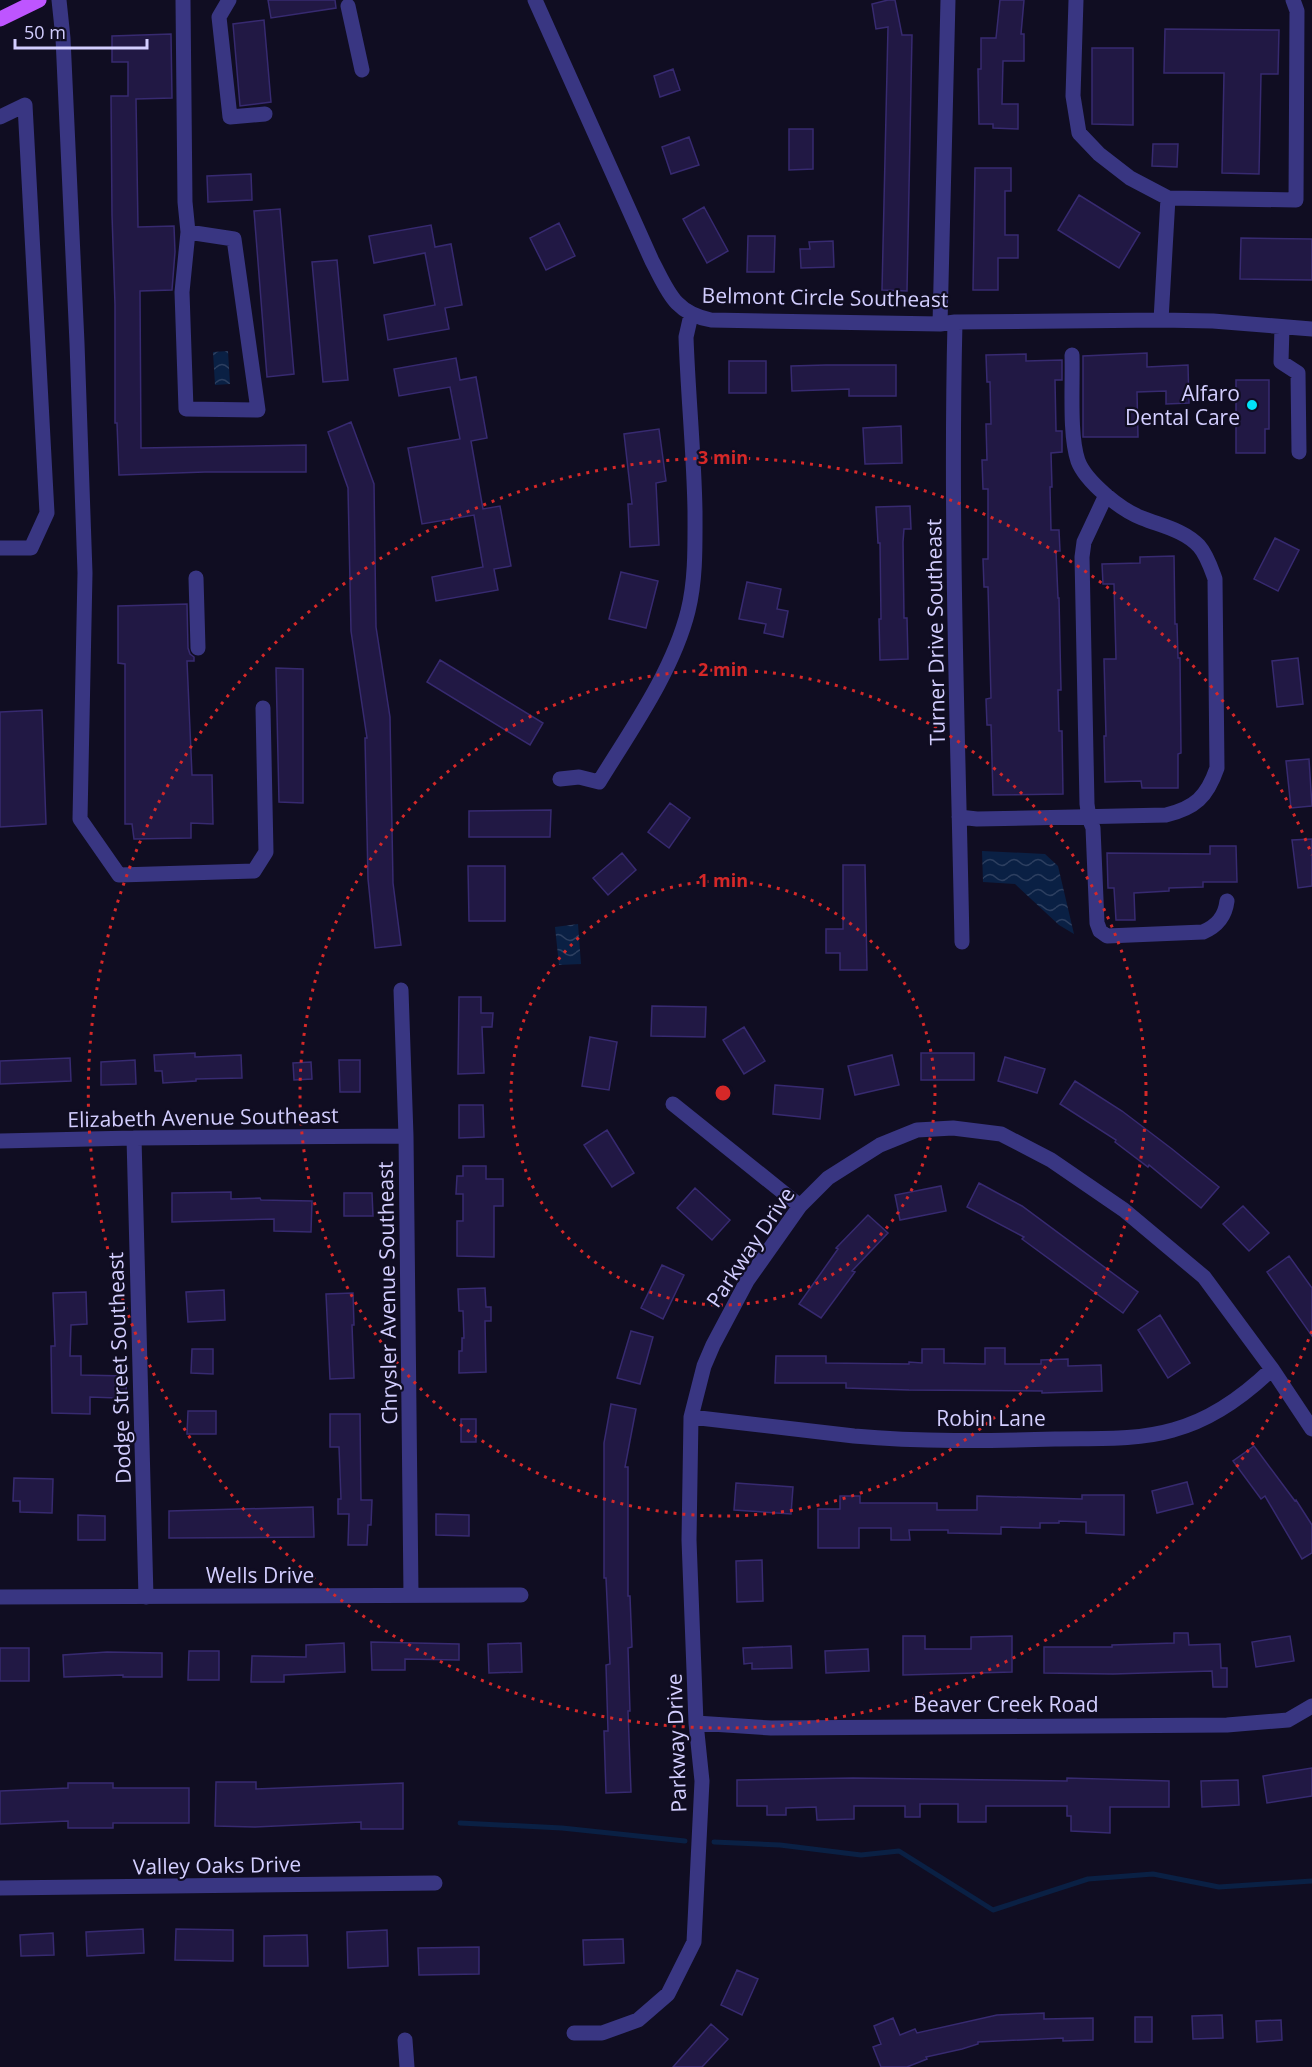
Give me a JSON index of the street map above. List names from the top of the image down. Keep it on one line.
{"streets":{"street":["Belmont Circle Southeast","Turner Drive Southeast","Elizabeth Avenue Southeast","Parkway Drive","Chrysler Avenue Southeast","Dodge Street Southeast","Robin Lane","Wells Drive","Beaver Creek Road","Valley Oaks Drive"]},"crossings":[["Belmont Circle Southeast","Turner Drive Southeast"],["Elizabeth Avenue Southeast","Chrysler Avenue Southeast"],["Elizabeth Avenue Southeast","Dodge Street Southeast"],["Parkway Drive","Robin Lane"],["Parkway Drive","Beaver Creek Road"],["Chrysler Avenue Southeast","Wells Drive"],["Dodge Street Southeast","Wells Drive"]],"places":["Alfaro Dental Care"],"scale_bar":"50 m","rings":["3 min","2 min","1 min"]}
